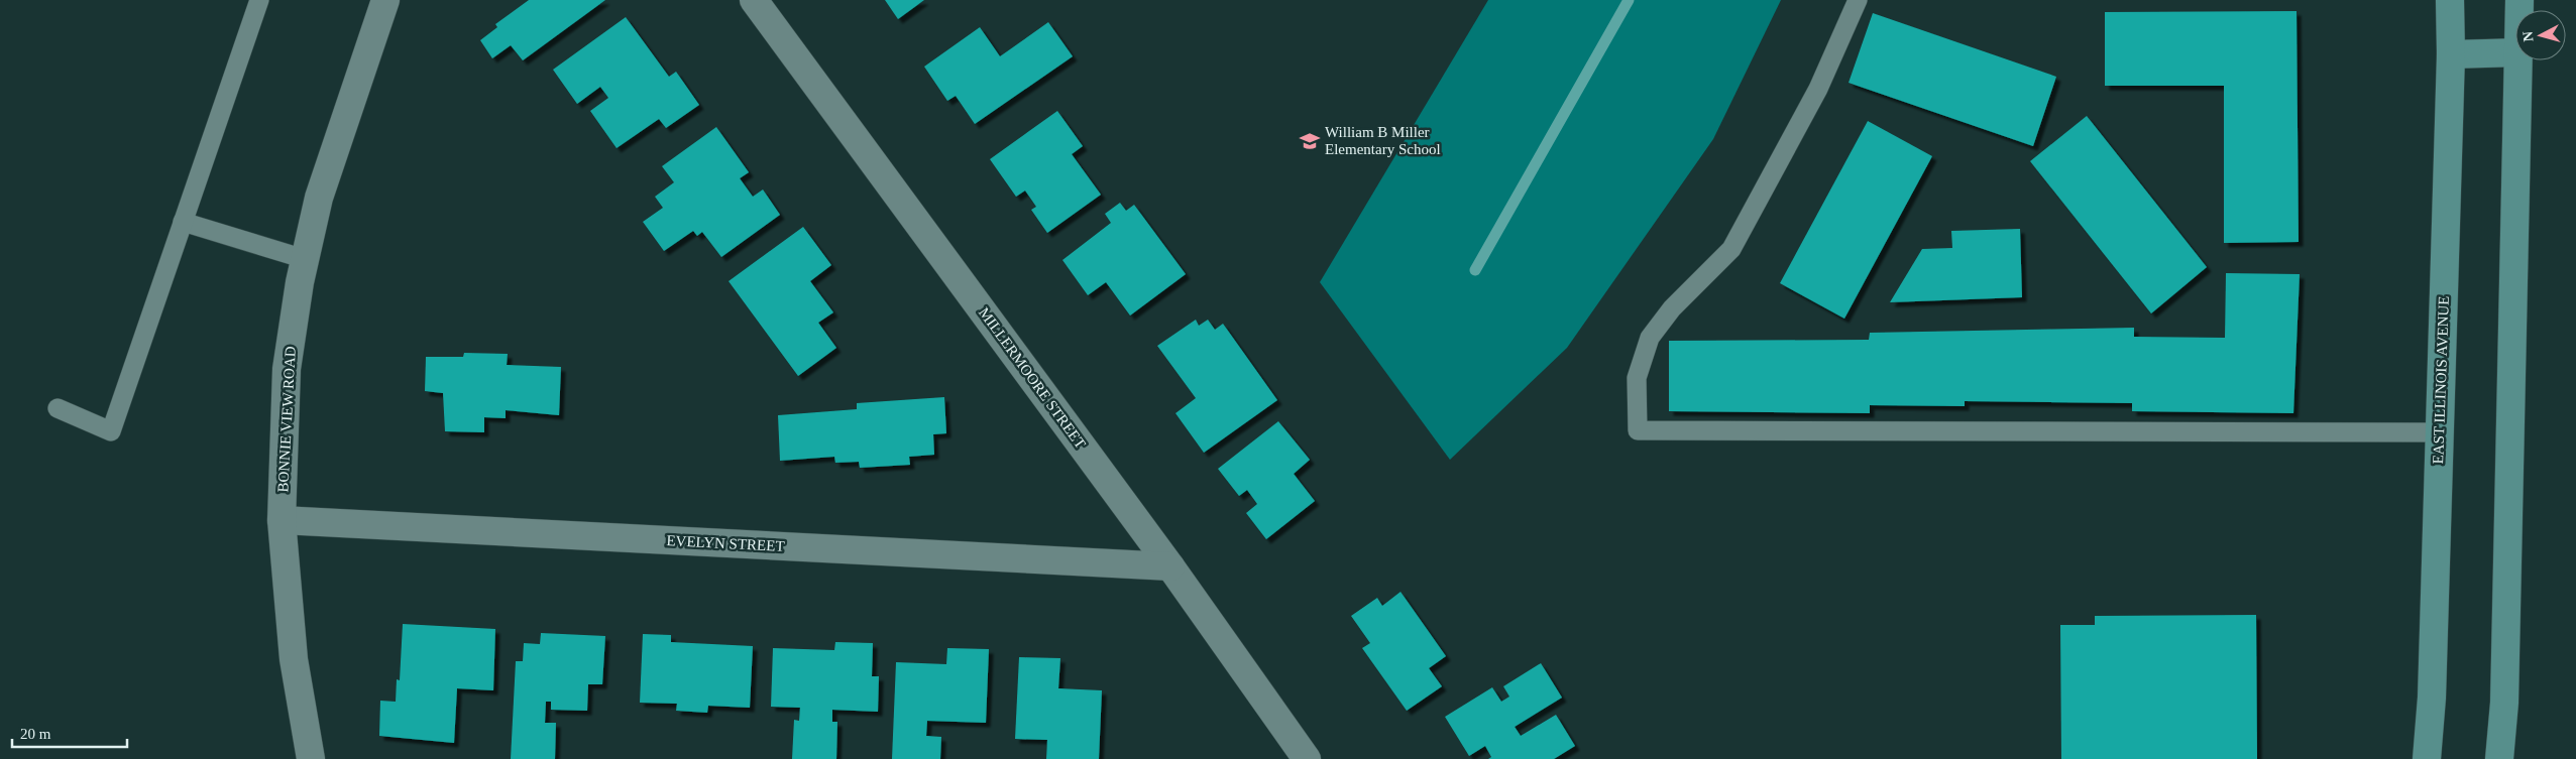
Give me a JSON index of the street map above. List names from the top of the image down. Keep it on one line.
{"streets":{"main road":["EAST ILLINOIS AVENUE"],"street":["MILLERMOORE STREET","BONNIE VIEW ROAD","EVELYN STREET"]},"crossings":[["MILLERMOORE STREET","EVELYN STREET"],["BONNIE VIEW ROAD","EVELYN STREET"]],"places":{"school or university":["William B Miller Elementary School"]},"scale_bar":"20 m","north":"left"}
